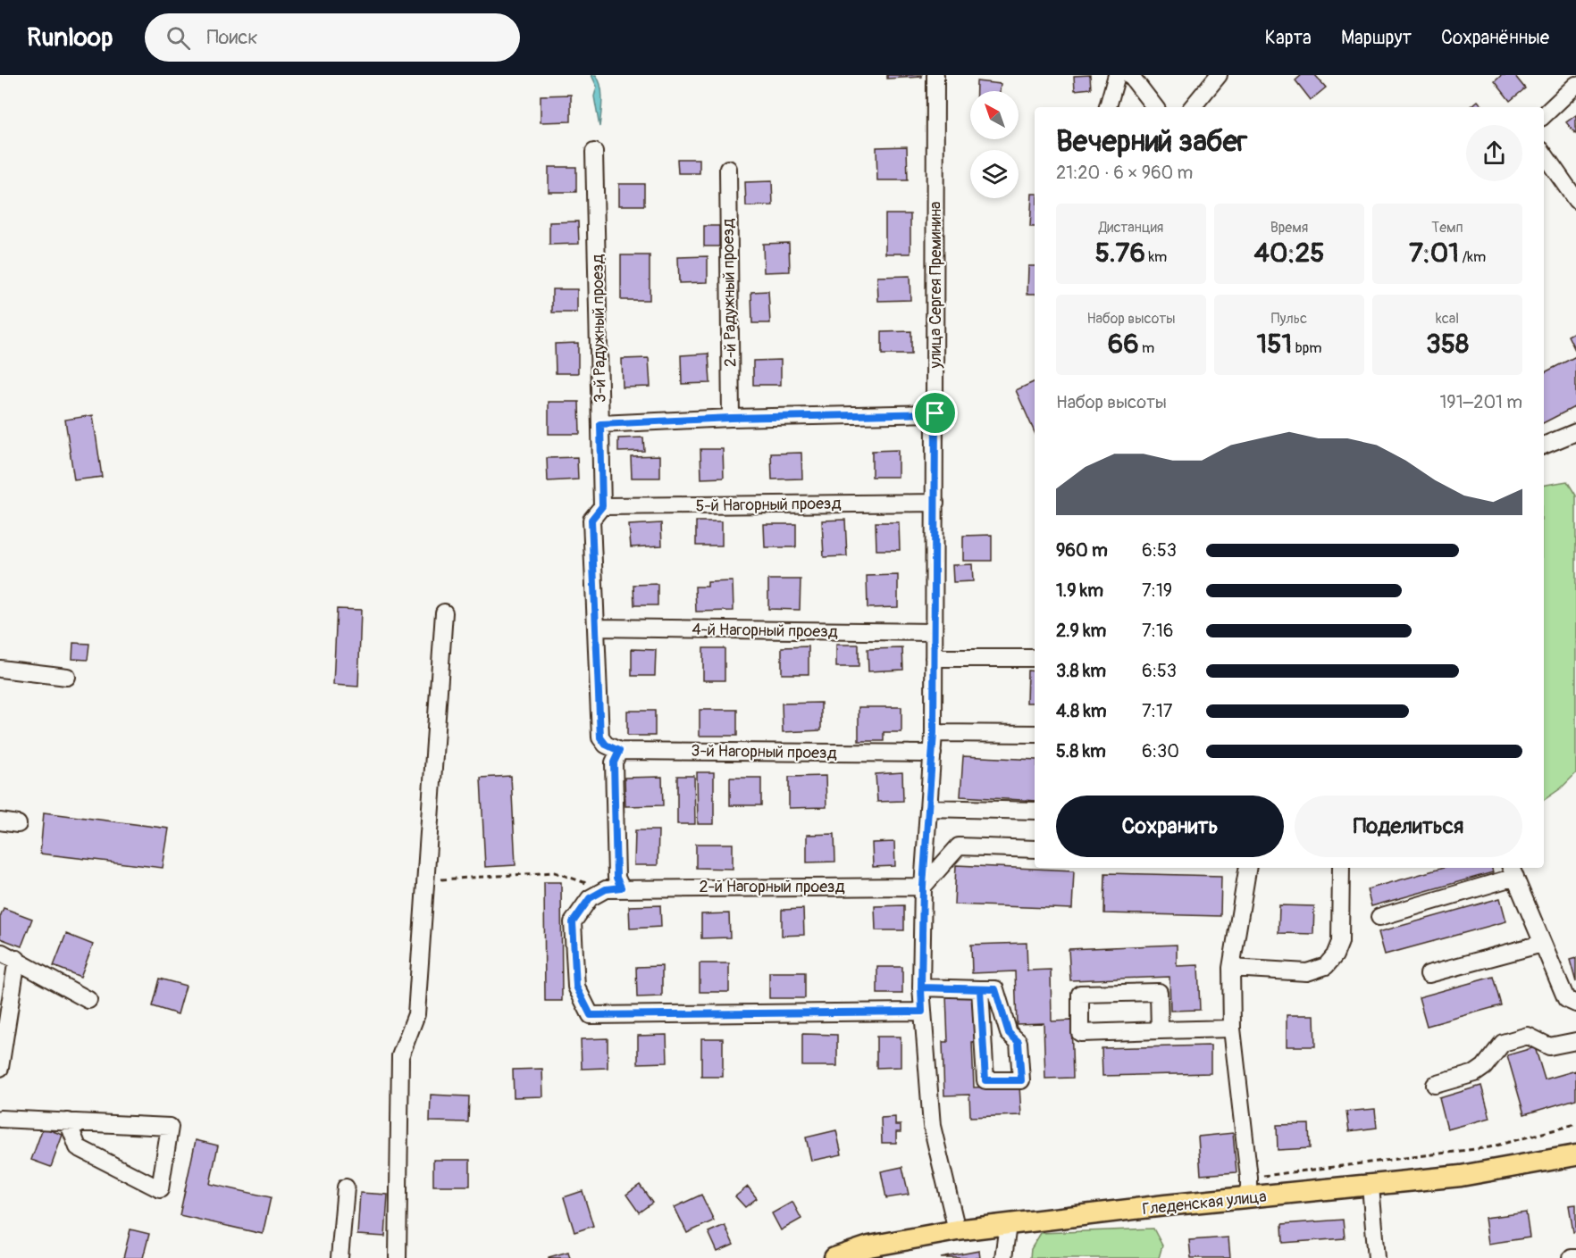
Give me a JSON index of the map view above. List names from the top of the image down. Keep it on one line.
{"streets":{"main road":["Гледенская улица"],"street":["улица Сергея Преминина","2-й Радужный проезд","3-й Радужный проезд","5-й Нагорный проезд","4-й Нагорный проезд","3-й Нагорный проезд","2-й Нагорный проезд"]},"crossings":[["улица Сергея Преминина","5-й Нагорный проезд"],["улица Сергея Преминина","4-й Нагорный проезд"],["улица Сергея Преминина","3-й Нагорный проезд"],["улица Сергея Преминина","2-й Нагорный проезд"],["улица Сергея Преминина","Гледенская улица"],["3-й Радужный проезд","5-й Нагорный проезд"]],"north":"top left","page":{"header":"Runloop","search":"Поиск","nav":["Карта","Маршрут","Сохранённые"],"heading":["Вечерний забег","21:20 · 6 × 960 m"],"stats":[["Дистанция","5.76 km"],["Время","40:25"],["Темп","7:01 /km"],["Набор высоты","66 m"],["Пульс","151 bpm"],["kcal","358"]],"chart":["Набор высоты","191–201 m"],"list":[{"name":"960 m","note":"6:53"},{"name":"1.9 km","note":"7:19"},{"name":"2.9 km","note":"7:16"},{"name":"3.8 km","note":"6:53"},{"name":"4.8 km","note":"7:17"},{"name":"5.8 km","note":"6:30"}],"buttons":["Сохранить","Поделиться"]}}
